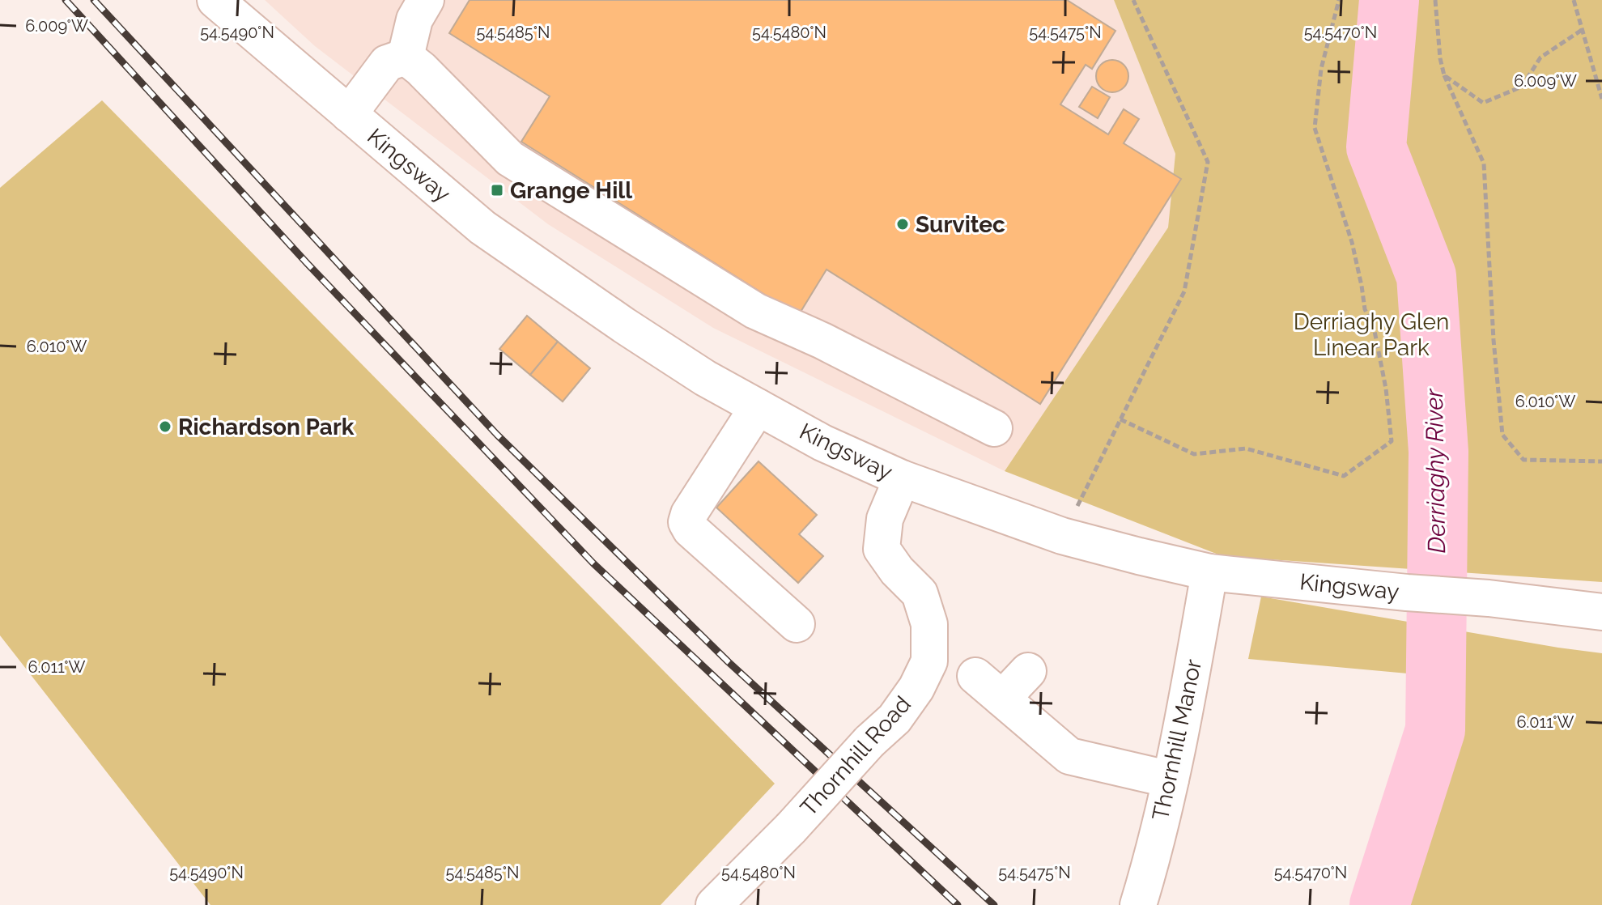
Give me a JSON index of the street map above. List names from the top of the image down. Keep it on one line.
{"streets":{"main road":["Kingsway","Thornhill Manor","Thornhill Road"]},"crossings":[["Kingsway","Thornhill Manor"],["Kingsway","Thornhill Road"]],"water":["Derriaghy River"],"parks":["Derriaghy Glen Linear Park"],"places":{"transit":["Grange Hill"],"other":["Survitec","Richardson Park"]},"coordinates":["6.009°W","54.5490°N","54.5485°N","54.5480°N","54.5475°N","54.5470°N","6.010°W","6.011°W"]}
